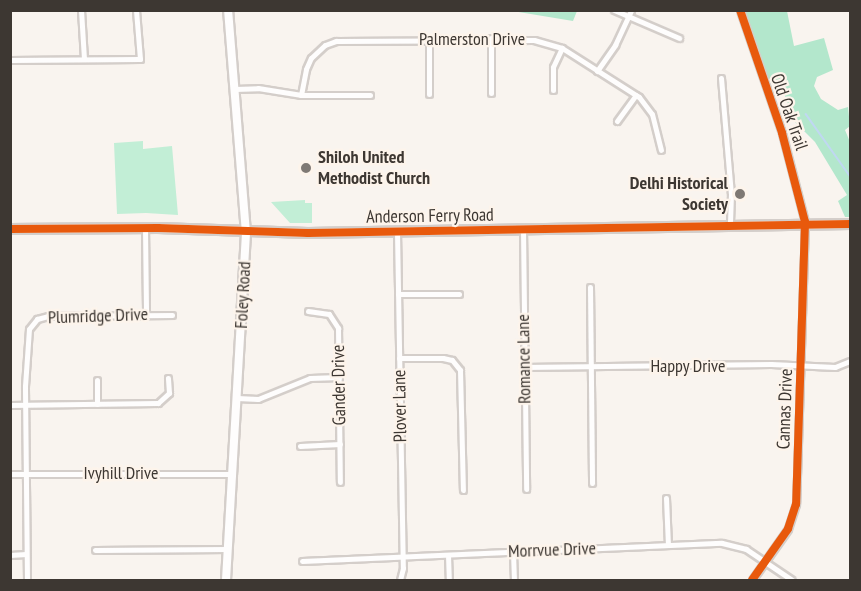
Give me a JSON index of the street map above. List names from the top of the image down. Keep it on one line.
{"streets":{"street":["Palmerston Drive","Old Oak Trail","Anderson Ferry Road","Foley Road","Plumridge Drive","Romance Lane","Happy Drive","Gander Drive","Plover Lane","Cannas Drive","Ivyhill Drive","Morrvue Drive"]},"crossings":[["Old Oak Trail","Anderson Ferry Road"],["Old Oak Trail","Cannas Drive"],["Anderson Ferry Road","Foley Road"],["Anderson Ferry Road","Romance Lane"],["Anderson Ferry Road","Plover Lane"],["Anderson Ferry Road","Cannas Drive"],["Foley Road","Ivyhill Drive"],["Plumridge Drive","Ivyhill Drive"],["Romance Lane","Happy Drive"],["Happy Drive","Cannas Drive"],["Plover Lane","Morrvue Drive"],["Cannas Drive","Morrvue Drive"]],"places":["Shiloh United Methodist Church","Delhi Historical Society"]}
